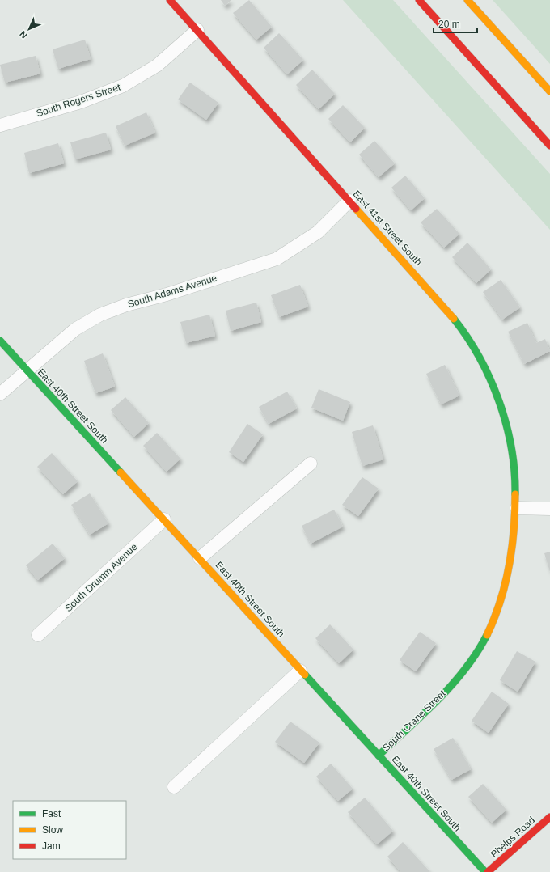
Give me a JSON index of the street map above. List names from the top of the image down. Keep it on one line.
{"streets":{"main road":["East 41st Street South","East 40th Street South","South Crane Street","Phelps Road"],"street":["South Rogers Street","South Adams Avenue","South Drumm Avenue"]},"crossings":[["South Rogers Street","East 41st Street South"],["East 41st Street South","South Adams Avenue"],["East 41st Street South","South Crane Street"],["South Adams Avenue","East 40th Street South"],["East 40th Street South","South Drumm Avenue"],["East 40th Street South","South Crane Street"]],"legend":["Fast","Slow","Jam"],"scale_bar":"20 m","north":"bottom left"}
